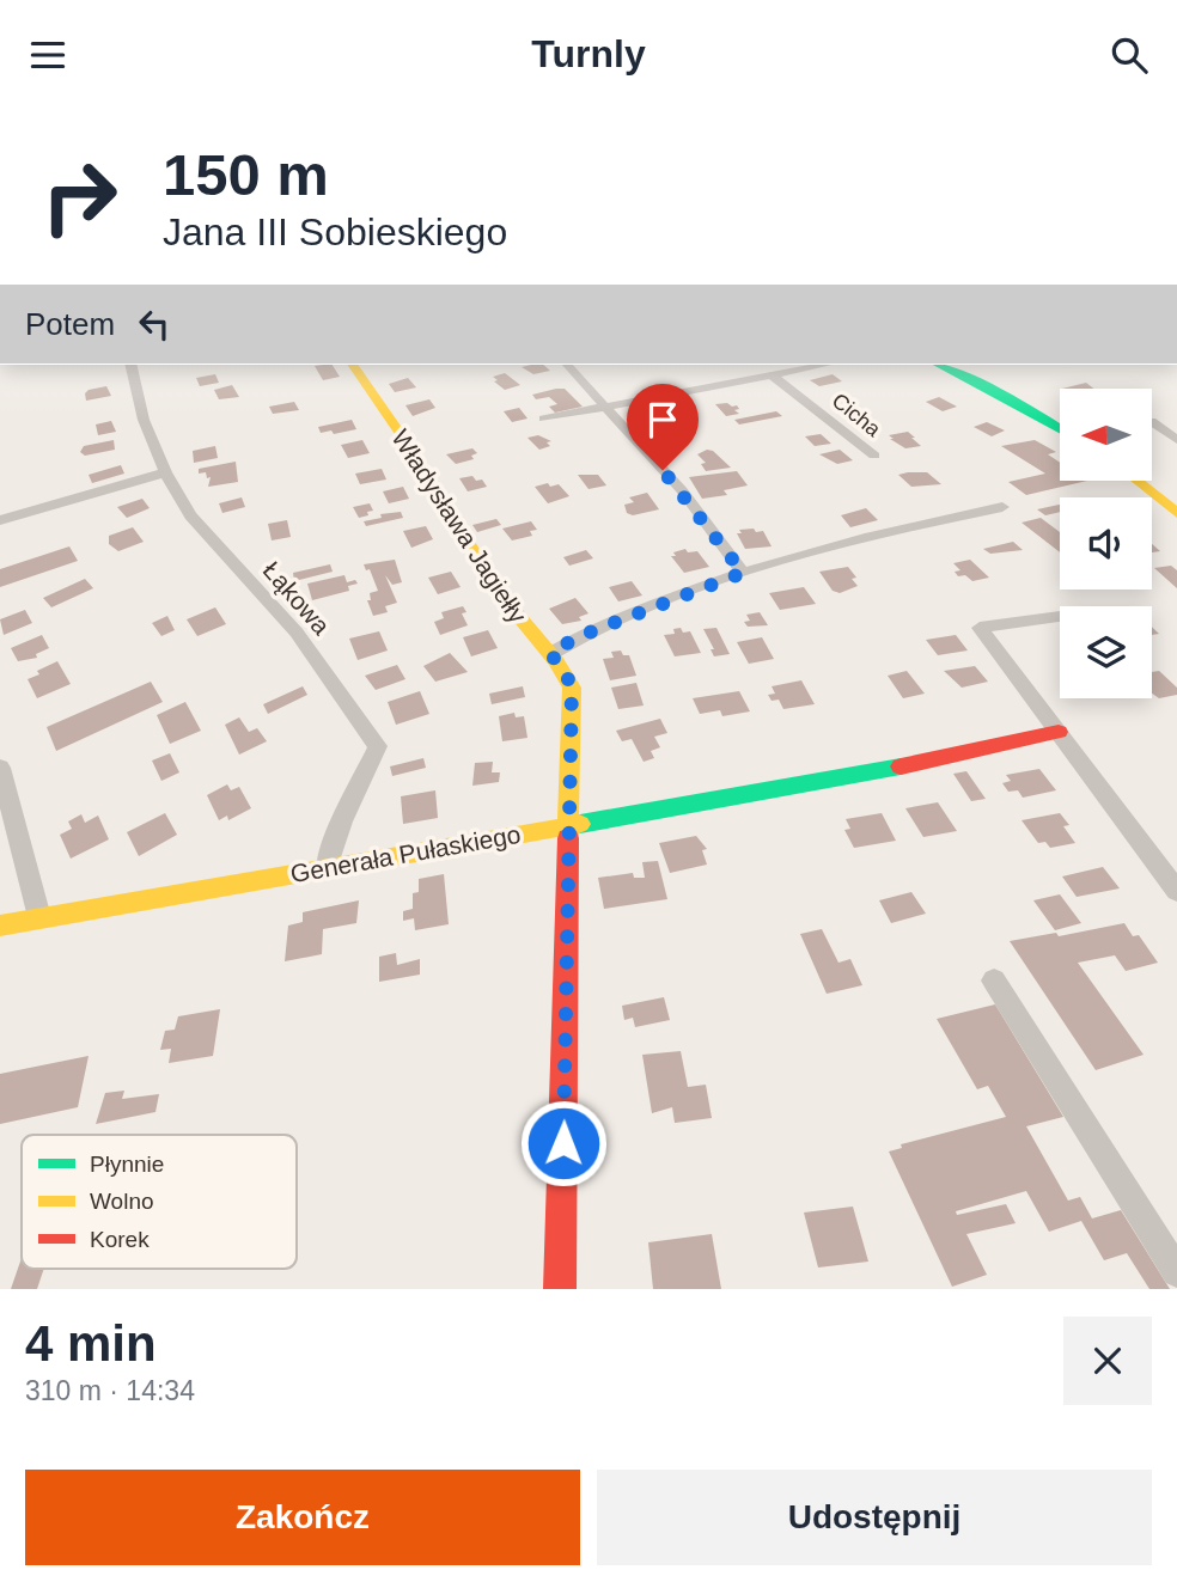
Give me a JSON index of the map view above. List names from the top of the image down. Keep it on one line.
{"streets":{"street":["Cicha","Władysława Jagiełły","Łąkowa","Generała Pułaskiego"]},"crossings":[["Władysława Jagiełły","Generała Pułaskiego"],["Łąkowa","Generała Pułaskiego"]],"legend":["Płynnie","Wolno","Korek"],"north":"left","page":{"header":"Turnly","turn":["150 m","Jana III Sobieskiego"],"then":"Potem","heading":["4 min","310 m · 14:34"],"buttons":["Zakończ","Udostępnij"]}}
